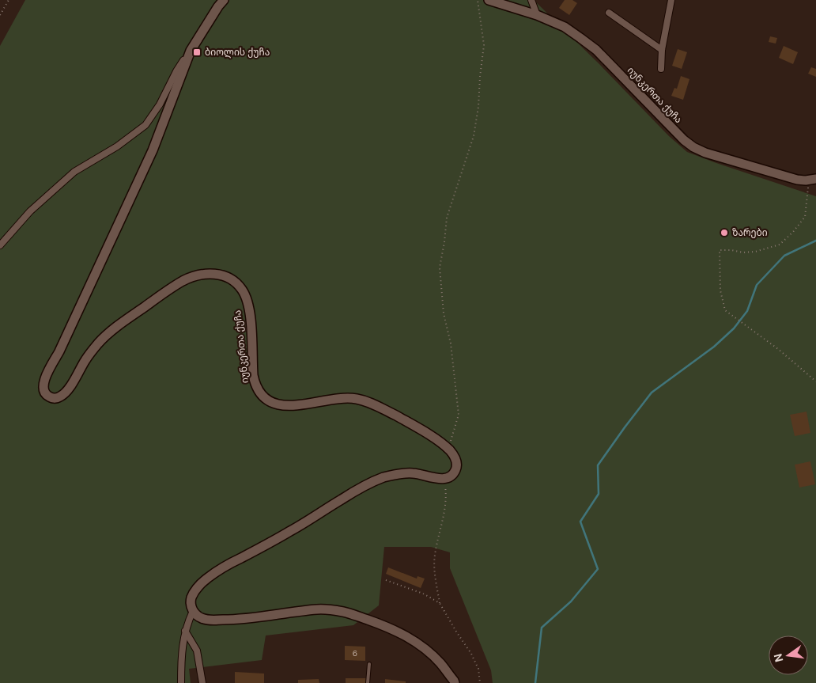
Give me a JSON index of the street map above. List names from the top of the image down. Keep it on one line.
{"streets":{"main road":["იუნკერთა ქუჩა"]},"places":{"transit":["ბიოლის ქუჩა"],"other":["ზარები"]},"house_numbers":["6"],"north":"left"}
